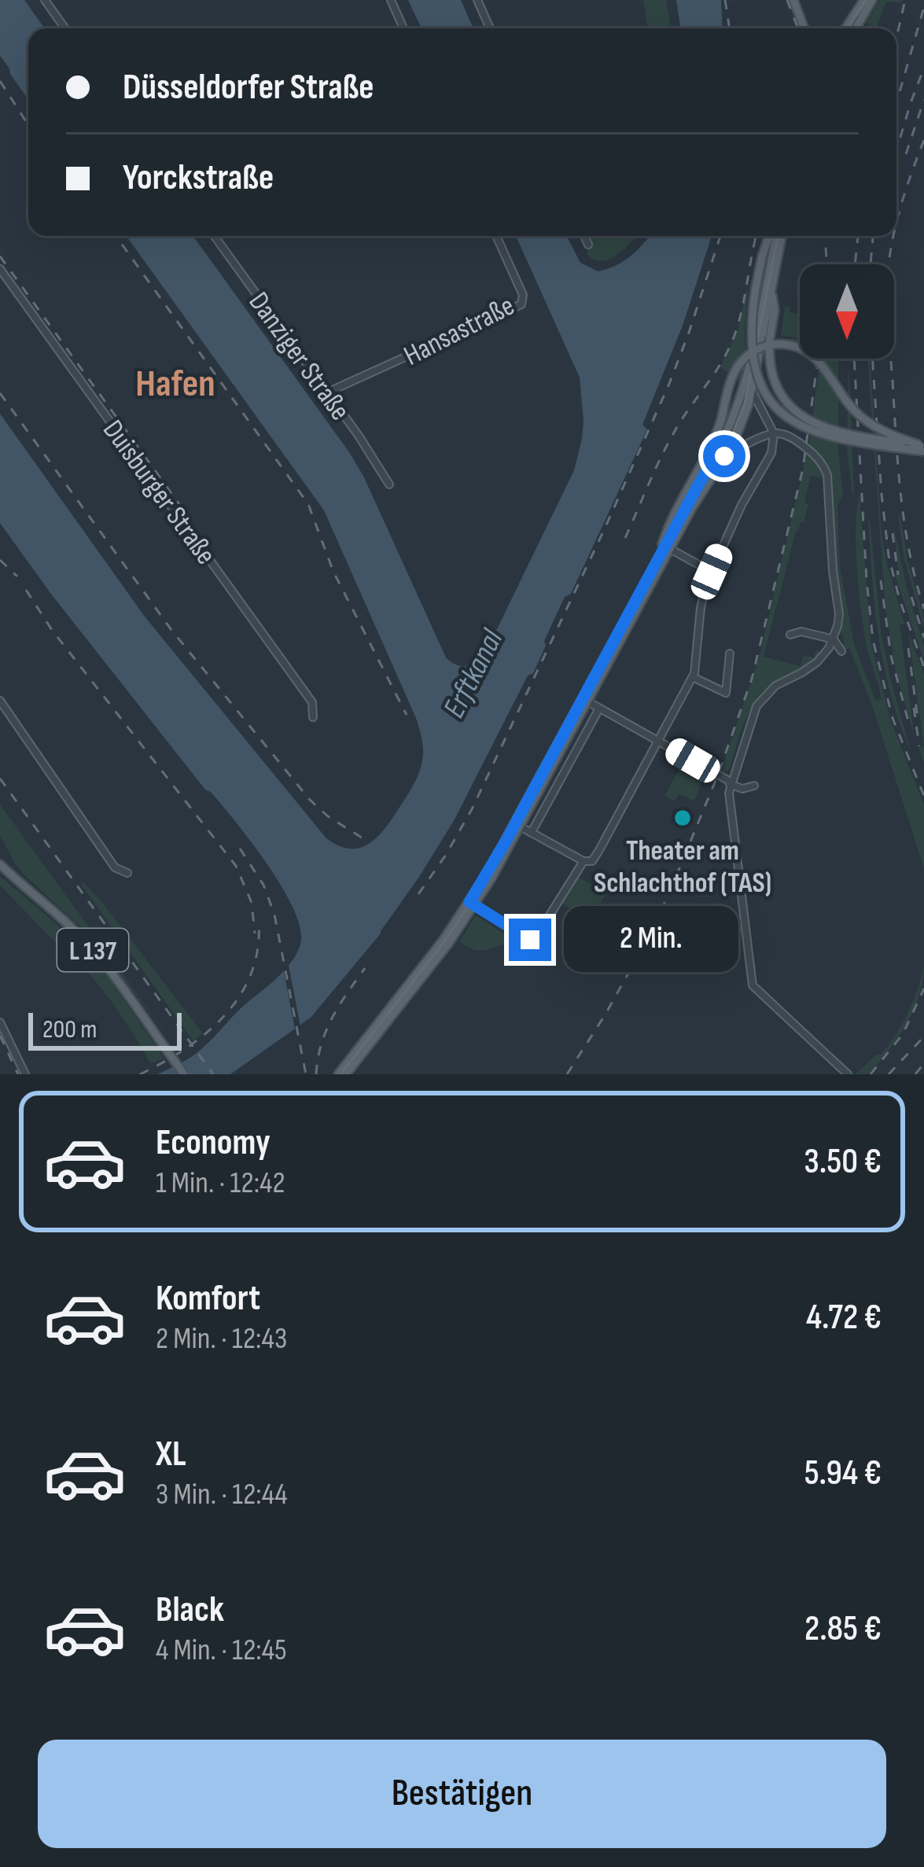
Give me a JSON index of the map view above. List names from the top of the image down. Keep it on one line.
{"streets":{"main road":["L 137"],"street":["Hansastraße","Danziger Straße","Duisburger Straße"]},"crossings":[["Hansastraße","Danziger Straße"]],"districts":["Hafen"],"water":["Erftkanal"],"places":["Theater am Schlachthof (TAS)"],"scale_bar":"200 m","north":"bottom","page":{"banner":["Düsseldorfer Straße","Yorckstraße"],"bubble":"2 Min.","scale":"200 m","list":[{"name":"Economy","note":"1 Min. · 12:42","value":"3.50 €"},{"name":"Komfort","note":"2 Min. · 12:43","value":"4.72 €"},{"name":"XL","note":"3 Min. · 12:44","value":"5.94 €"},{"name":"Black","note":"4 Min. · 12:45","value":"2.85 €"}],"buttons":"Bestätigen"}}
